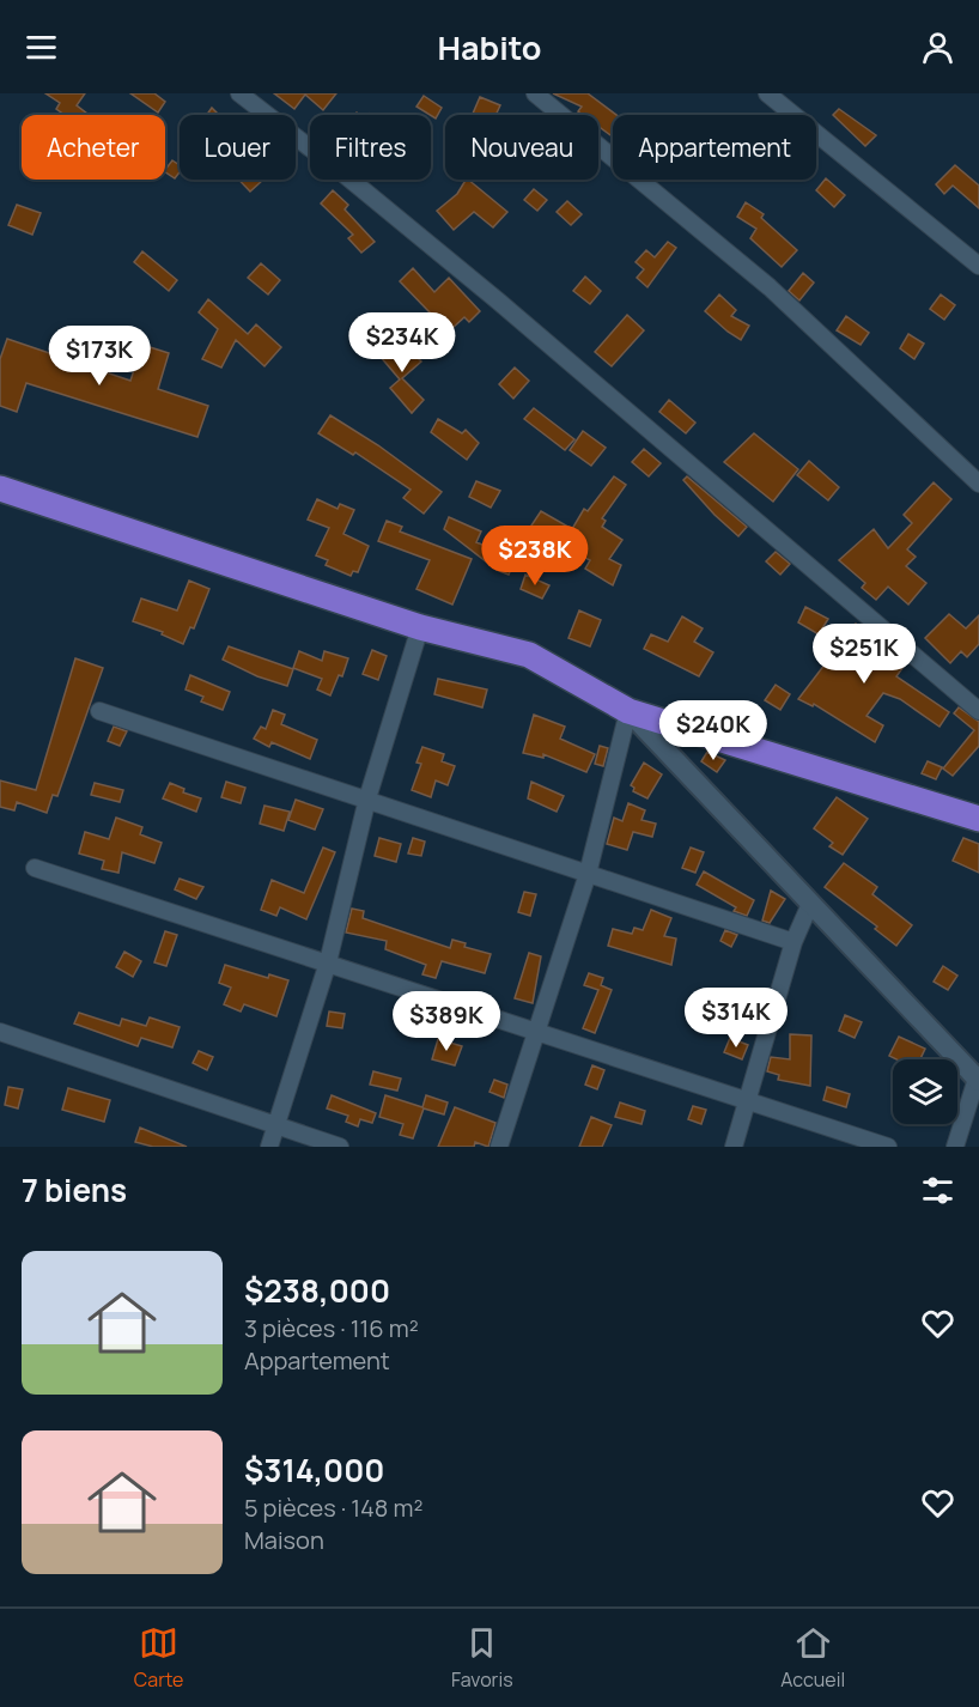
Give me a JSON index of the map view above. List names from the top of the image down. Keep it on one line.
{"page":{"header":"Habito","chip":["Acheter","Louer","Filtres","Nouveau","Appartement"],"price":["$234K","$173K","$238K","$251K","$240K","$314K","$389K"],"heading":"7 biens","list":[{"name":"$238,000","note":"3 pièces · 116 m² · Appartement"},{"name":"$314,000","note":"5 pièces · 148 m² · Maison"}],"tabs":["Carte","Favoris","Accueil"]}}
